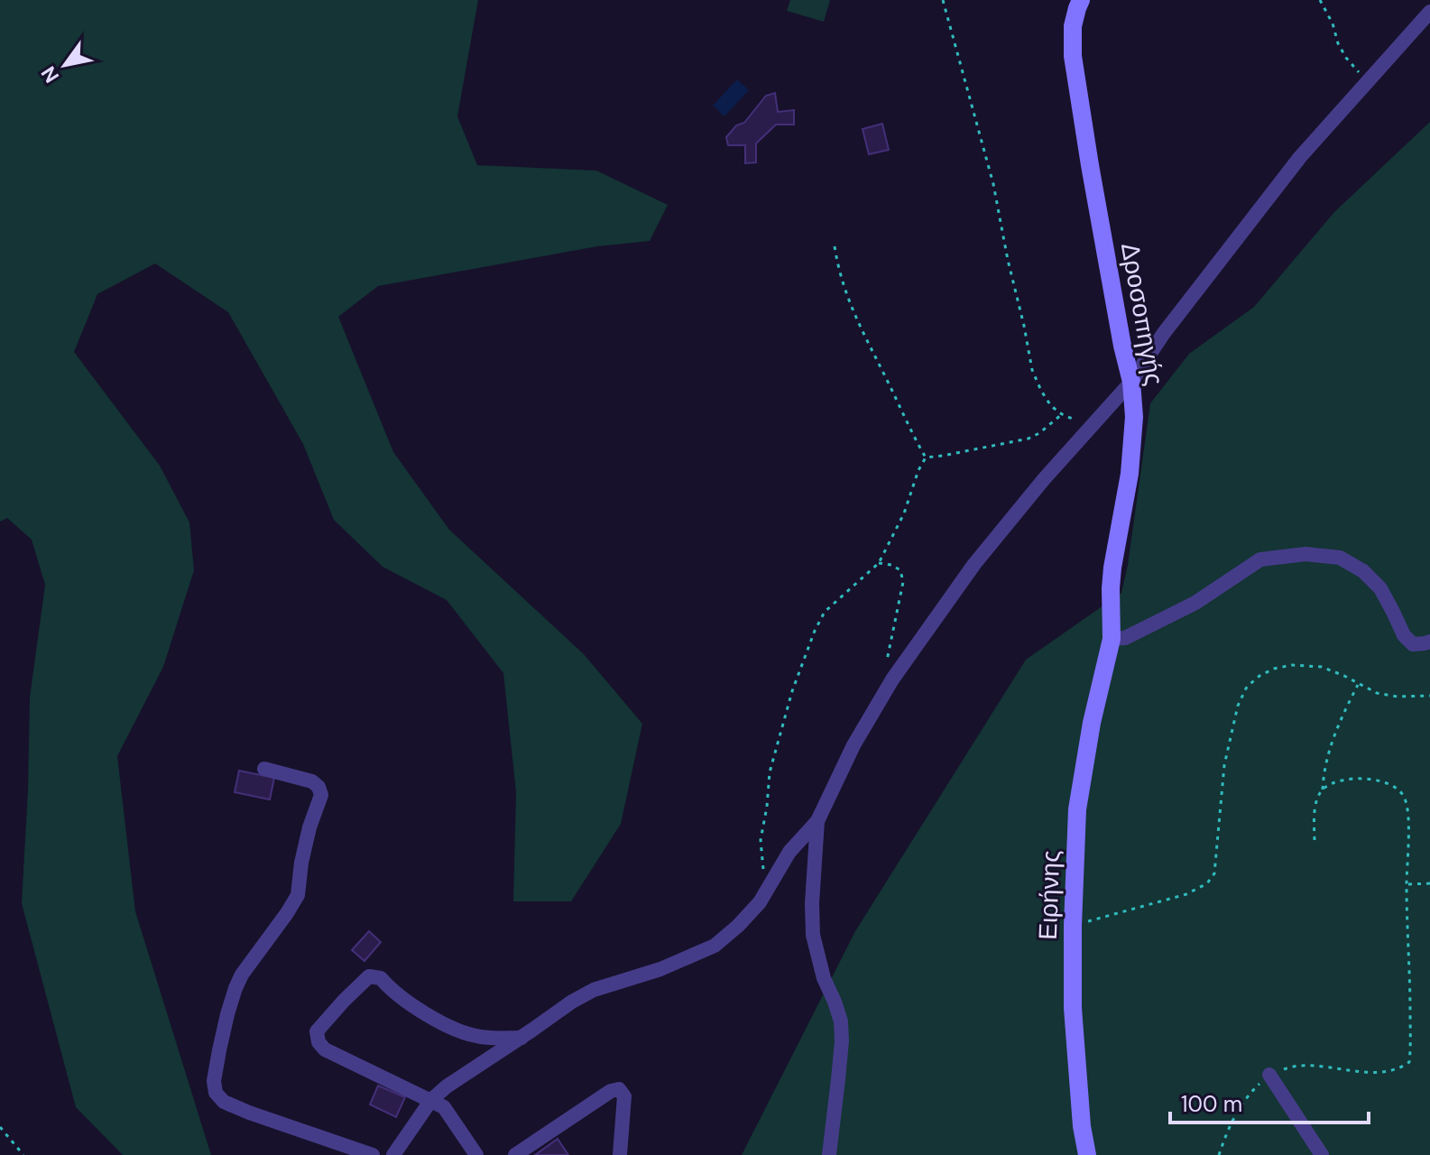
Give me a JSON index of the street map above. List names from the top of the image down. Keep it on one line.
{"streets":{"street":["Δροσοπηγής","Ειρήνης"]},"crossings":[["Δροσοπηγής","Ειρήνης"]],"scale_bar":"100 m","north":"bottom left"}
